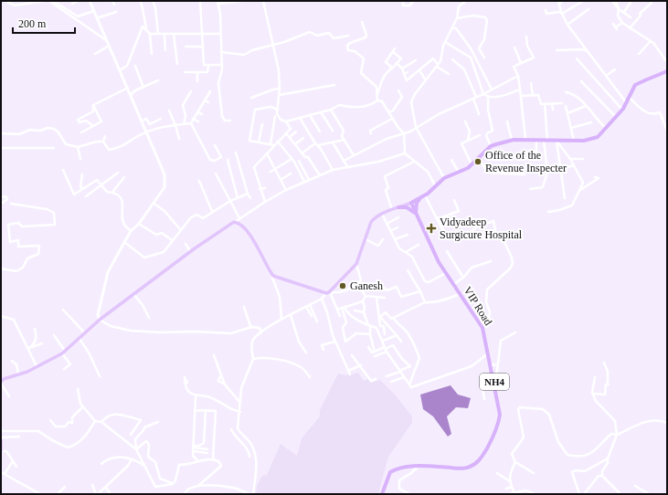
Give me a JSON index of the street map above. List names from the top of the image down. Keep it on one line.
{"streets":{"highway":["VIP Road","NH4"]},"places":{"other":["Office of the Revenue Inspecter","Ganesh"],"health":["Vidyadeep Surgicure Hospital"]},"scale_bar":"200 m"}
